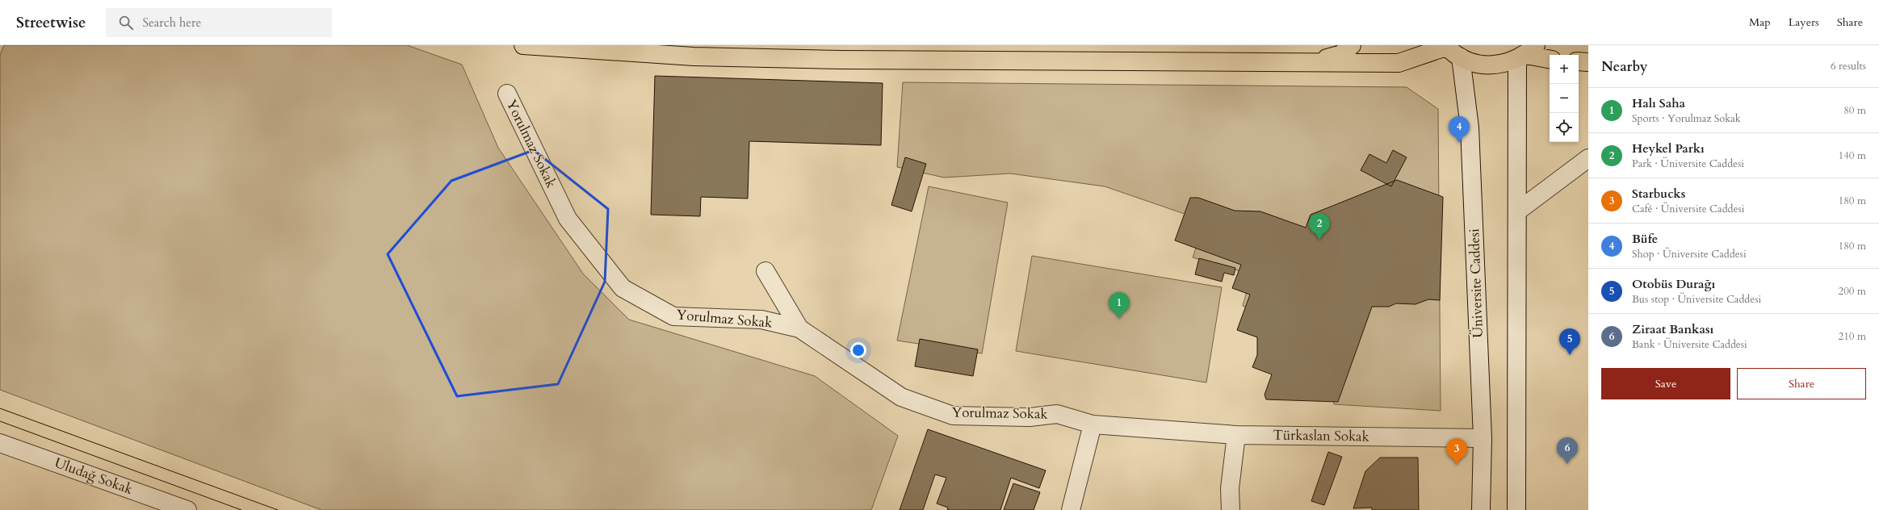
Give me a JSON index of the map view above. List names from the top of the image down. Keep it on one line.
{"streets":{"street":["Yorulmaz Sokak","Üniversite Caddesi","Türkaslan Sokak","Uludağ Sokak"]},"crossings":[["Yorulmaz Sokak","Türkaslan Sokak"],["Üniversite Caddesi","Türkaslan Sokak"]],"page":{"header":"Streetwise","search":"Search here","nav":["Map","Layers","Share"],"heading":["Nearby","6 results"],"map_buttons":["+","−"],"list":[{"mark":"1","name":"Halı Saha","note":"Sports · Yorulmaz Sokak","value":"80 m"},{"mark":"2","name":"Heykel Parkı","note":"Park · Üniversite Caddesi","value":"140 m"},{"mark":"3","name":"Starbucks","note":"Café · Üniversite Caddesi","value":"180 m"},{"mark":"4","name":"Büfe","note":"Shop · Üniversite Caddesi","value":"180 m"},{"mark":"5","name":"Otobüs Durağı","note":"Bus stop · Üniversite Caddesi","value":"200 m"},{"mark":"6","name":"Ziraat Bankası","note":"Bank · Üniversite Caddesi","value":"210 m"}],"pins":["4","2","1","5","6","3"],"buttons":["Save","Share"]}}
